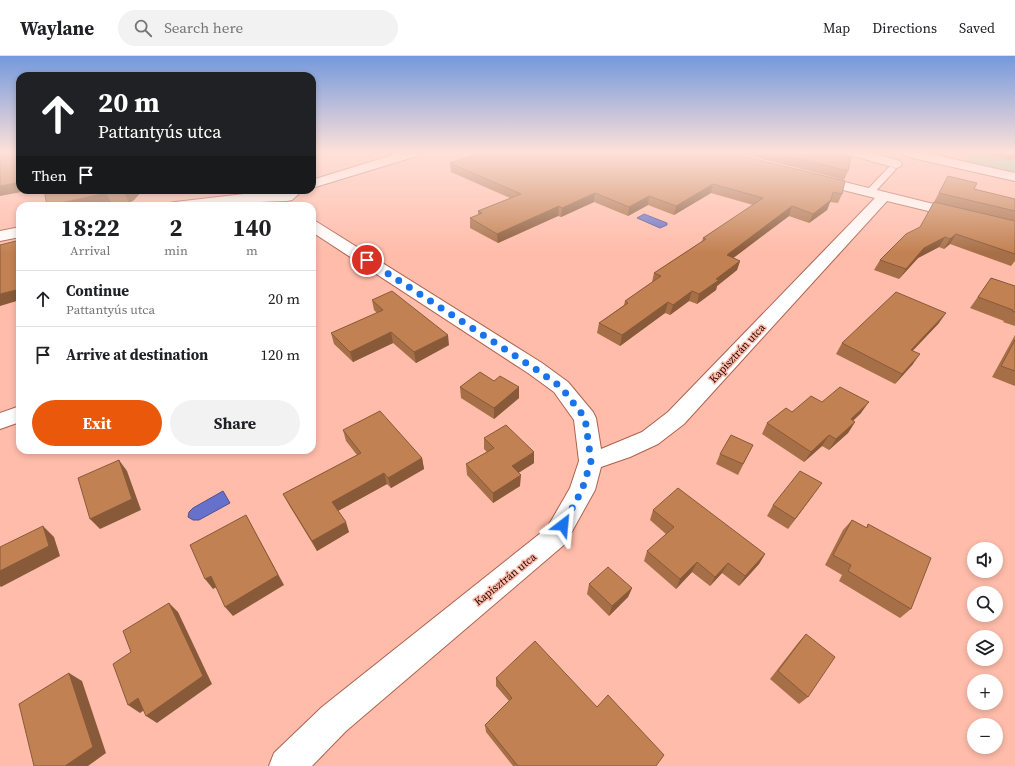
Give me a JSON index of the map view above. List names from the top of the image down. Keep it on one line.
{"streets":{"street":["Kapisztrán utca"]},"page":{"header":"Waylane","search":"Search here","nav":["Map","Directions","Saved"],"turn":["20 m","Pattantyús utca"],"then":"Then","eta":["18:22","Arrival","2","min","140","m"],"list":[{"name":"Continue","note":"Pattantyús utca","value":"20 m"},{"name":"Arrive at destination","value":"120 m"}],"buttons":["Exit","Share"],"map_buttons":["+","−"]}}
